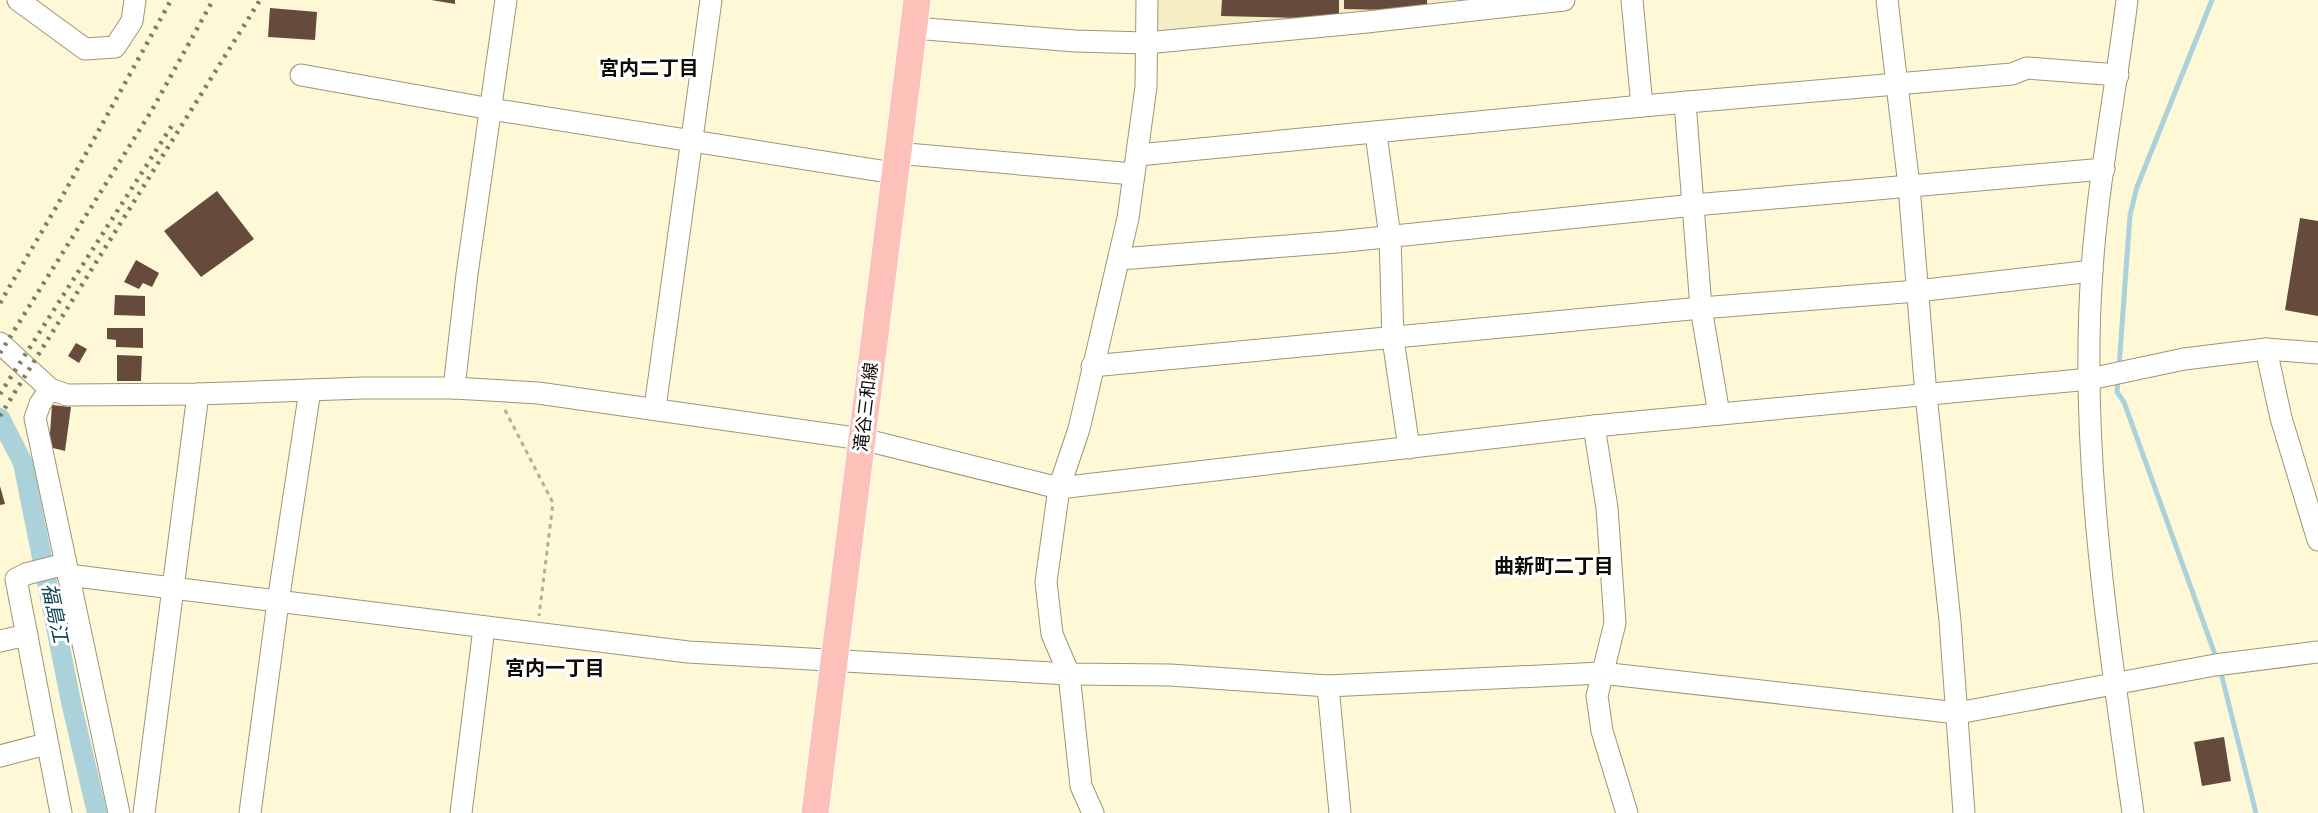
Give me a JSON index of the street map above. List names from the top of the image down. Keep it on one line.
{"streets":{"main road":["滝谷三和線"]},"districts":["宮内二丁目","曲新町二丁目","宮内一丁目"],"water":["福島江"]}
